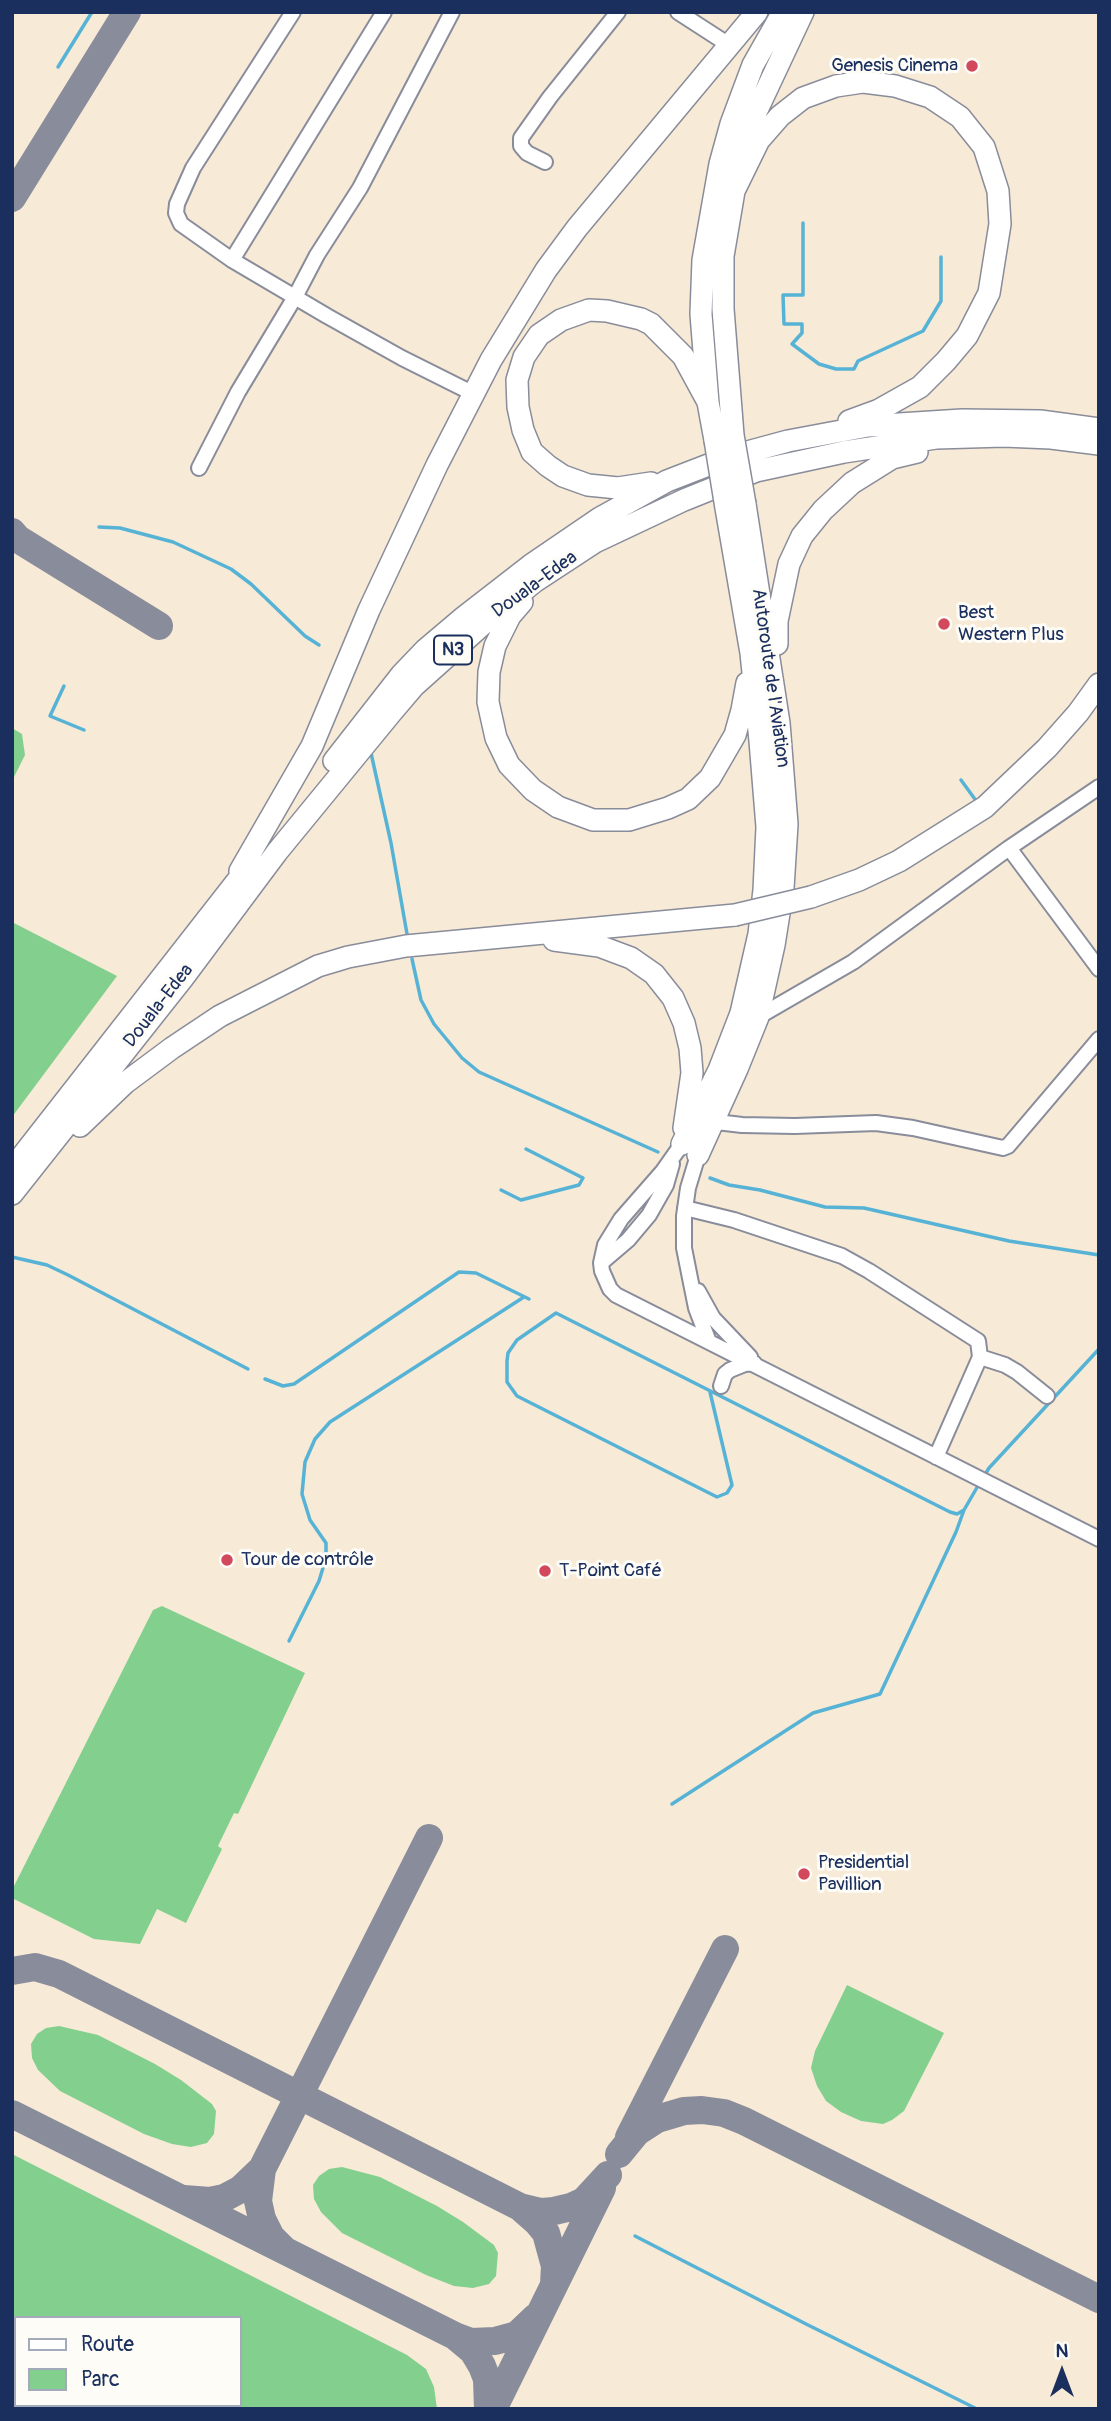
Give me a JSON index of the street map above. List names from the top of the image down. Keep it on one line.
{"streets":{"highway":["Douala-Edea","N3","Autoroute de l'Aviation"]},"places":["Genesis Cinema","Best Western Plus","Tour de contrôle","T-Point Café","Presidential Pavillion"],"legend":["Route","Parc"],"north":"top"}
